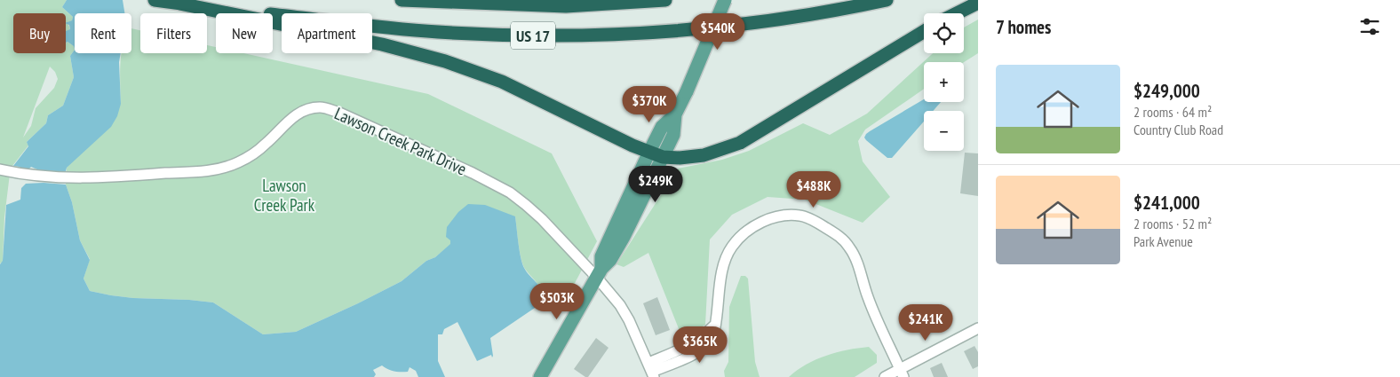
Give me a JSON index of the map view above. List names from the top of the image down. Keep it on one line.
{"streets":{"highway":["US 17"],"street":["Lawson Creek Park Drive"]},"parks":["Lawson Creek Park"],"page":{"heading":"7 homes","map_buttons":["+","−"],"price":["$540K","$370K","$249K","$488K","$503K","$241K","$365K"],"chip":["Buy","Rent","Filters","New","Apartment"],"list":[{"name":"$249,000","note":"2 rooms · 64 m² · Country Club Road"},{"name":"$241,000","note":"2 rooms · 52 m² · Park Avenue"}]}}
